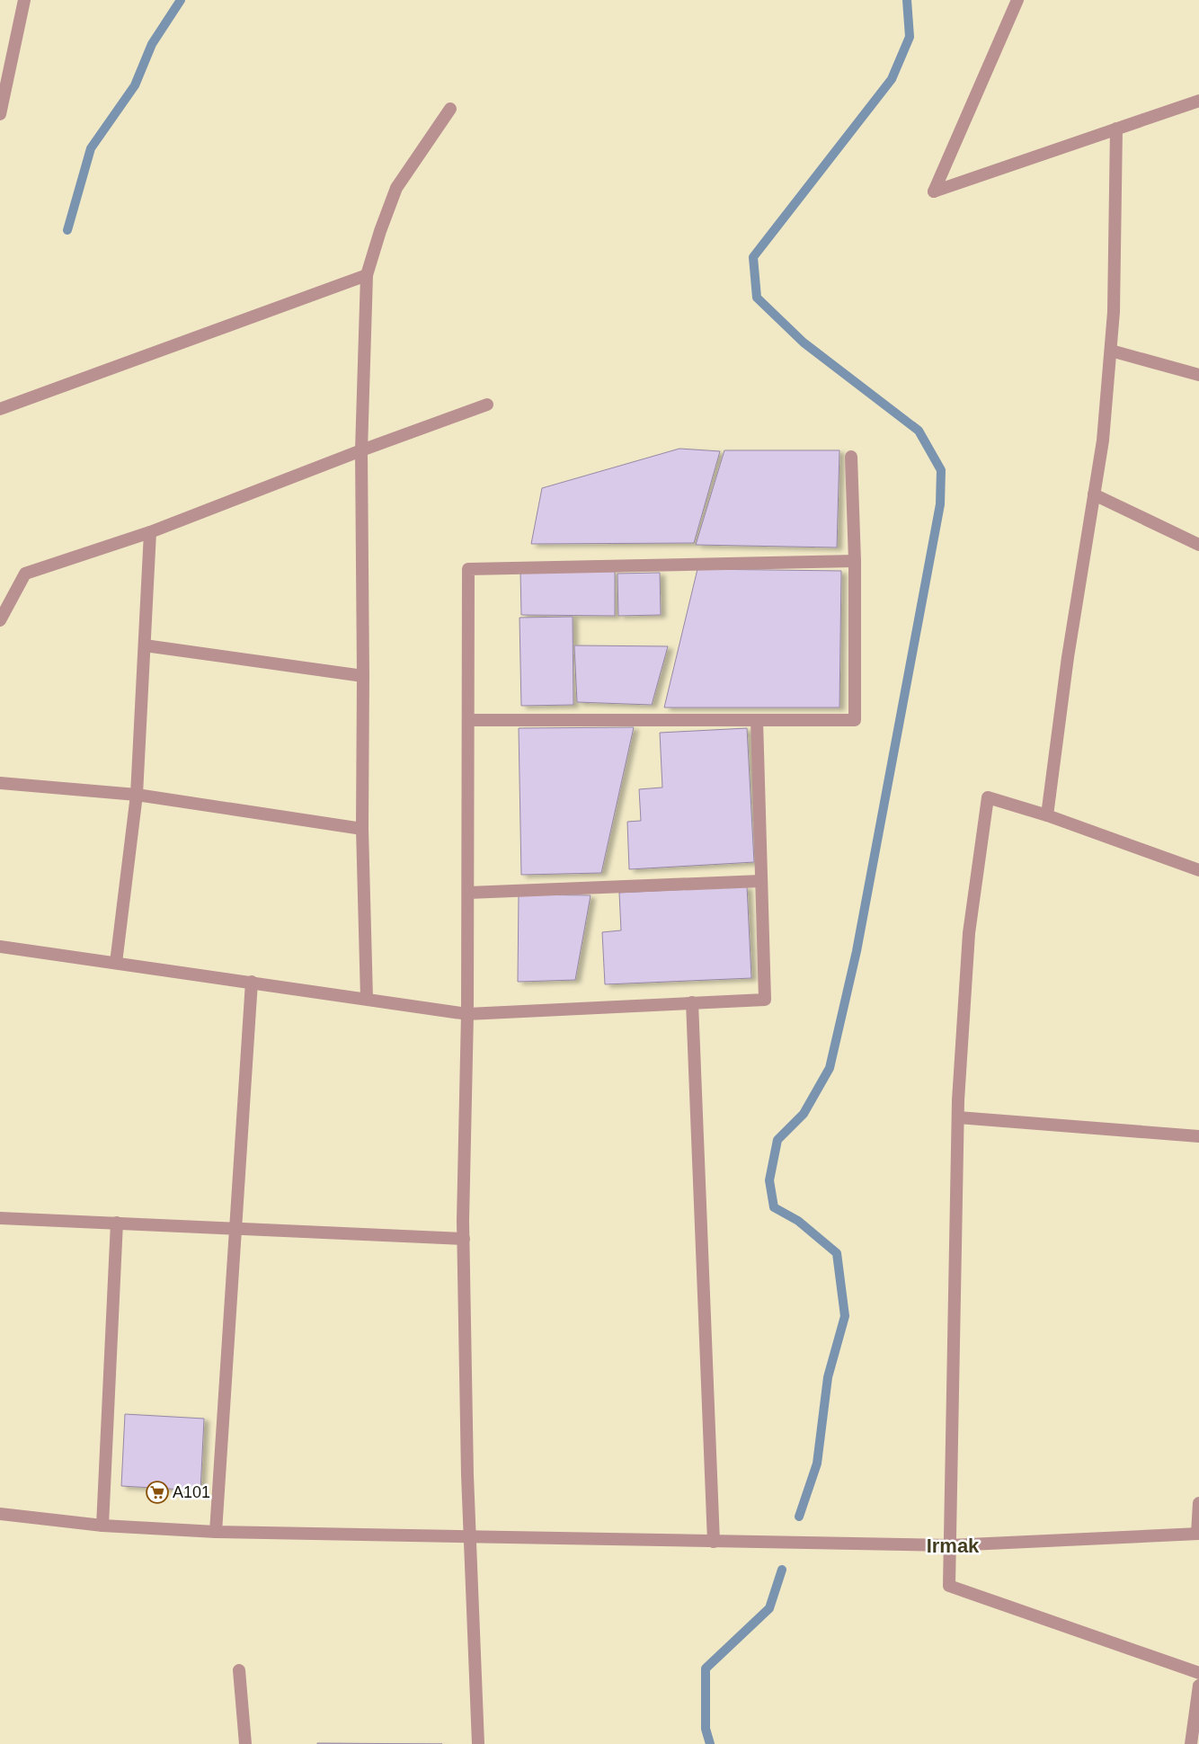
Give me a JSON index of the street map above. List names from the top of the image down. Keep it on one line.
{"districts":["Irmak"],"places":{"supermarket":["A101"]}}
